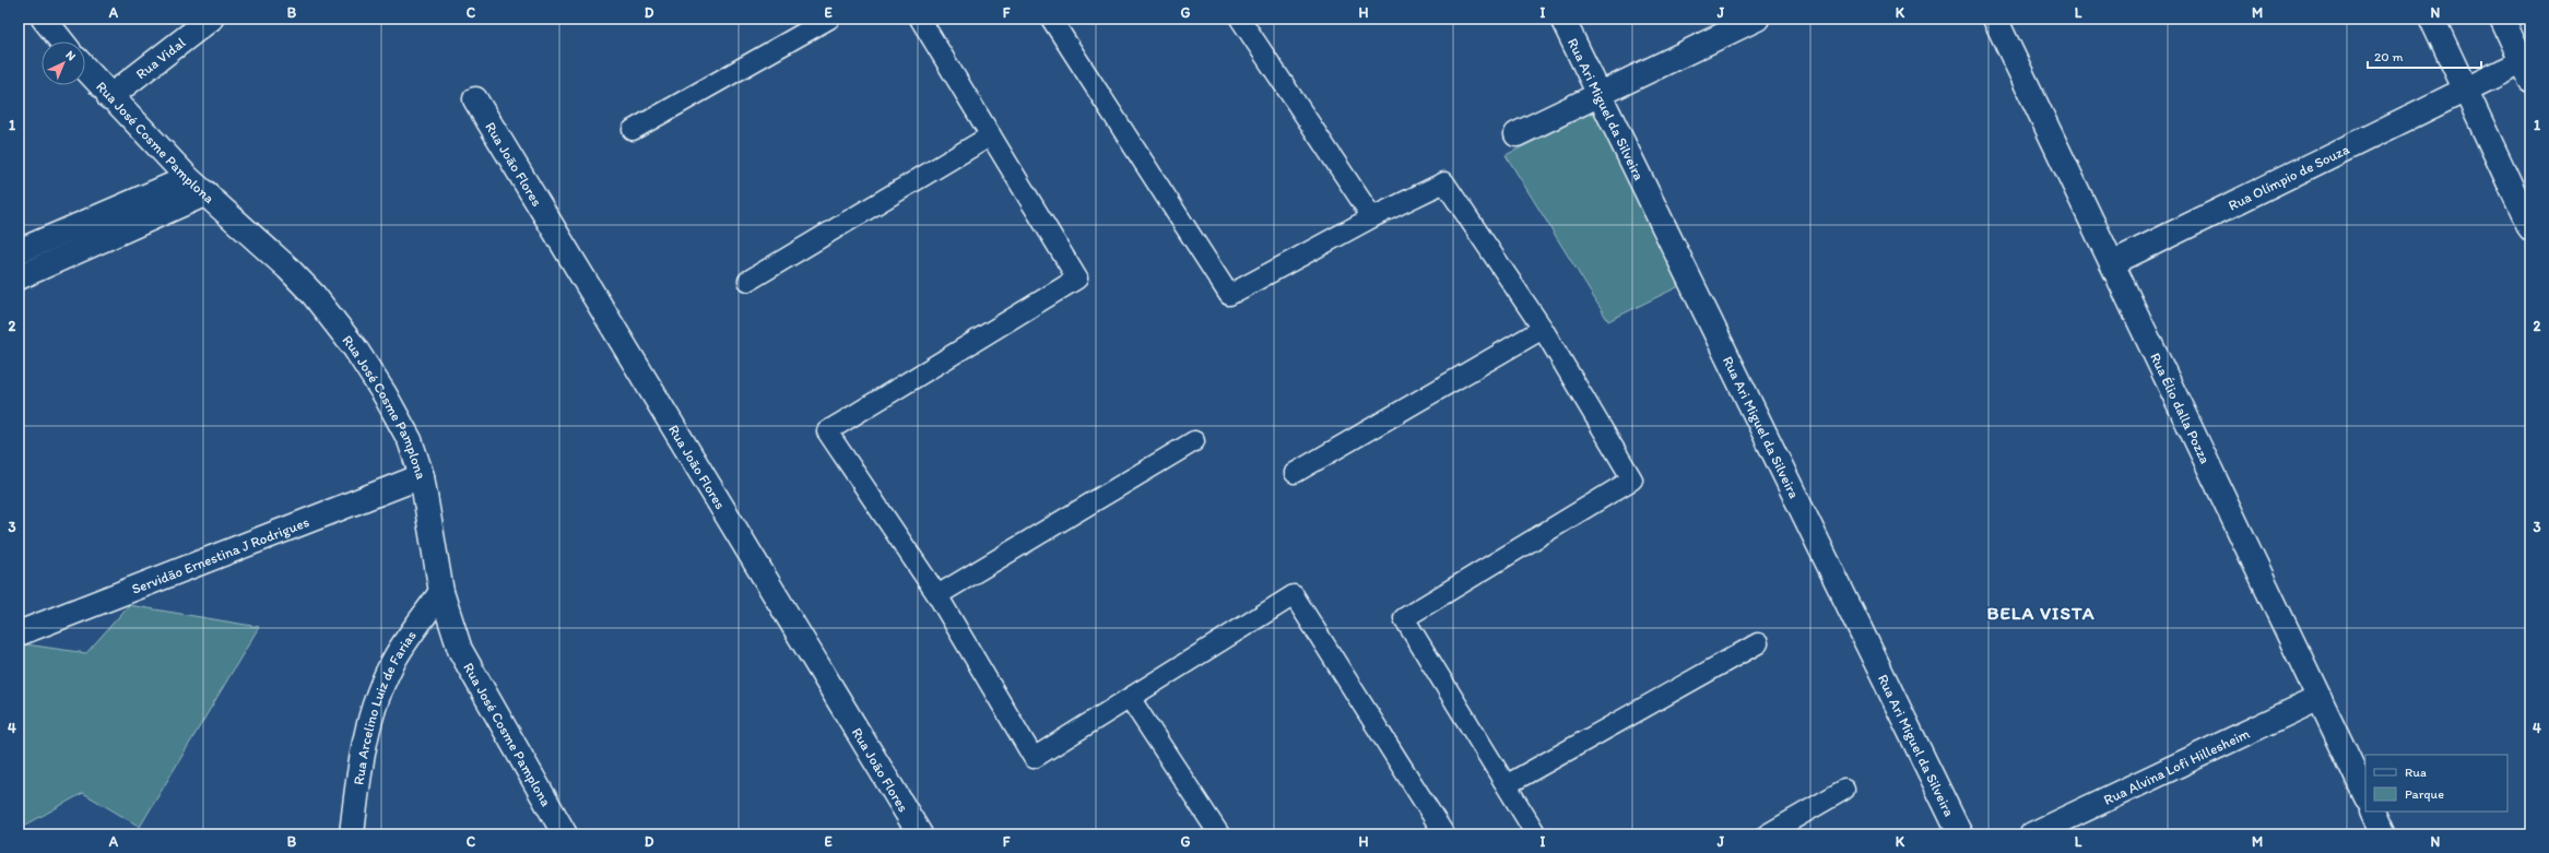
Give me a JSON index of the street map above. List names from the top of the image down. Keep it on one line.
{"streets":{"street":["Rua Vidal","Rua Ari Miguel da Silveira","Rua José Cosme Pamplona","Rua João Flores","Rua Olímpio de Souza","Rua Élio dalla Pozza","Servidão Ernestina J Rodrigues","Rua Arcelino Luiz de Farias","Rua Alvina Lofi Hillesheim"]},"crossings":[["Rua Vidal","Rua José Cosme Pamplona"],["Rua José Cosme Pamplona","Servidão Ernestina J Rodrigues"],["Rua José Cosme Pamplona","Rua Arcelino Luiz de Farias"],["Rua Olímpio de Souza","Rua Élio dalla Pozza"],["Rua Élio dalla Pozza","Rua Alvina Lofi Hillesheim"]],"districts":["BELA VISTA"],"legend":["Rua","Parque"],"scale_bar":"20 m","north":"top right","grid":{"columns":["A","B","C","D","E","F","G","H","I","J","K","L","M","N"],"rows":["1","2","3","4"]}}
